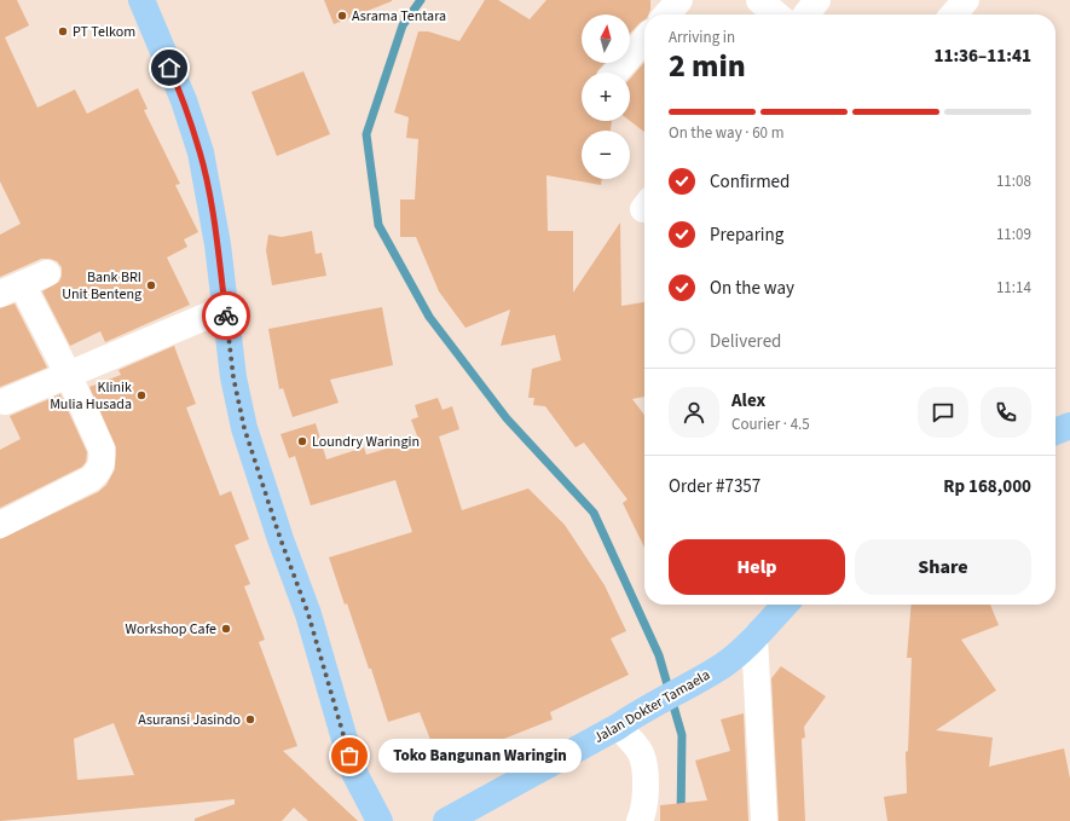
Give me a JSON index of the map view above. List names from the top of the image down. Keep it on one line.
{"streets":{"main road":["Jalan Dokter Tamaela"]},"places":["Asrama Tentara","PT Telkom","Bank BRI Unit Benteng","Klinik Mulia Husada","Loundry Waringin","Workshop Cafe","Asuransi Jasindo","Toko Bangunan Waringin"],"north":"top","page":{"map_buttons":["+","−"],"heading":["2 min","Arriving in","11:36–11:41"],"panel":["Alex","Courier · 4.5","Order #7357","Rp 168,000"],"bar":"On the way · 60 m","list":[["Confirmed","11:08"],["Preparing","11:09"],["On the way","11:14"],"Delivered"],"buttons":["Help","Share"],"bubble":"Toko Bangunan Waringin"}}
